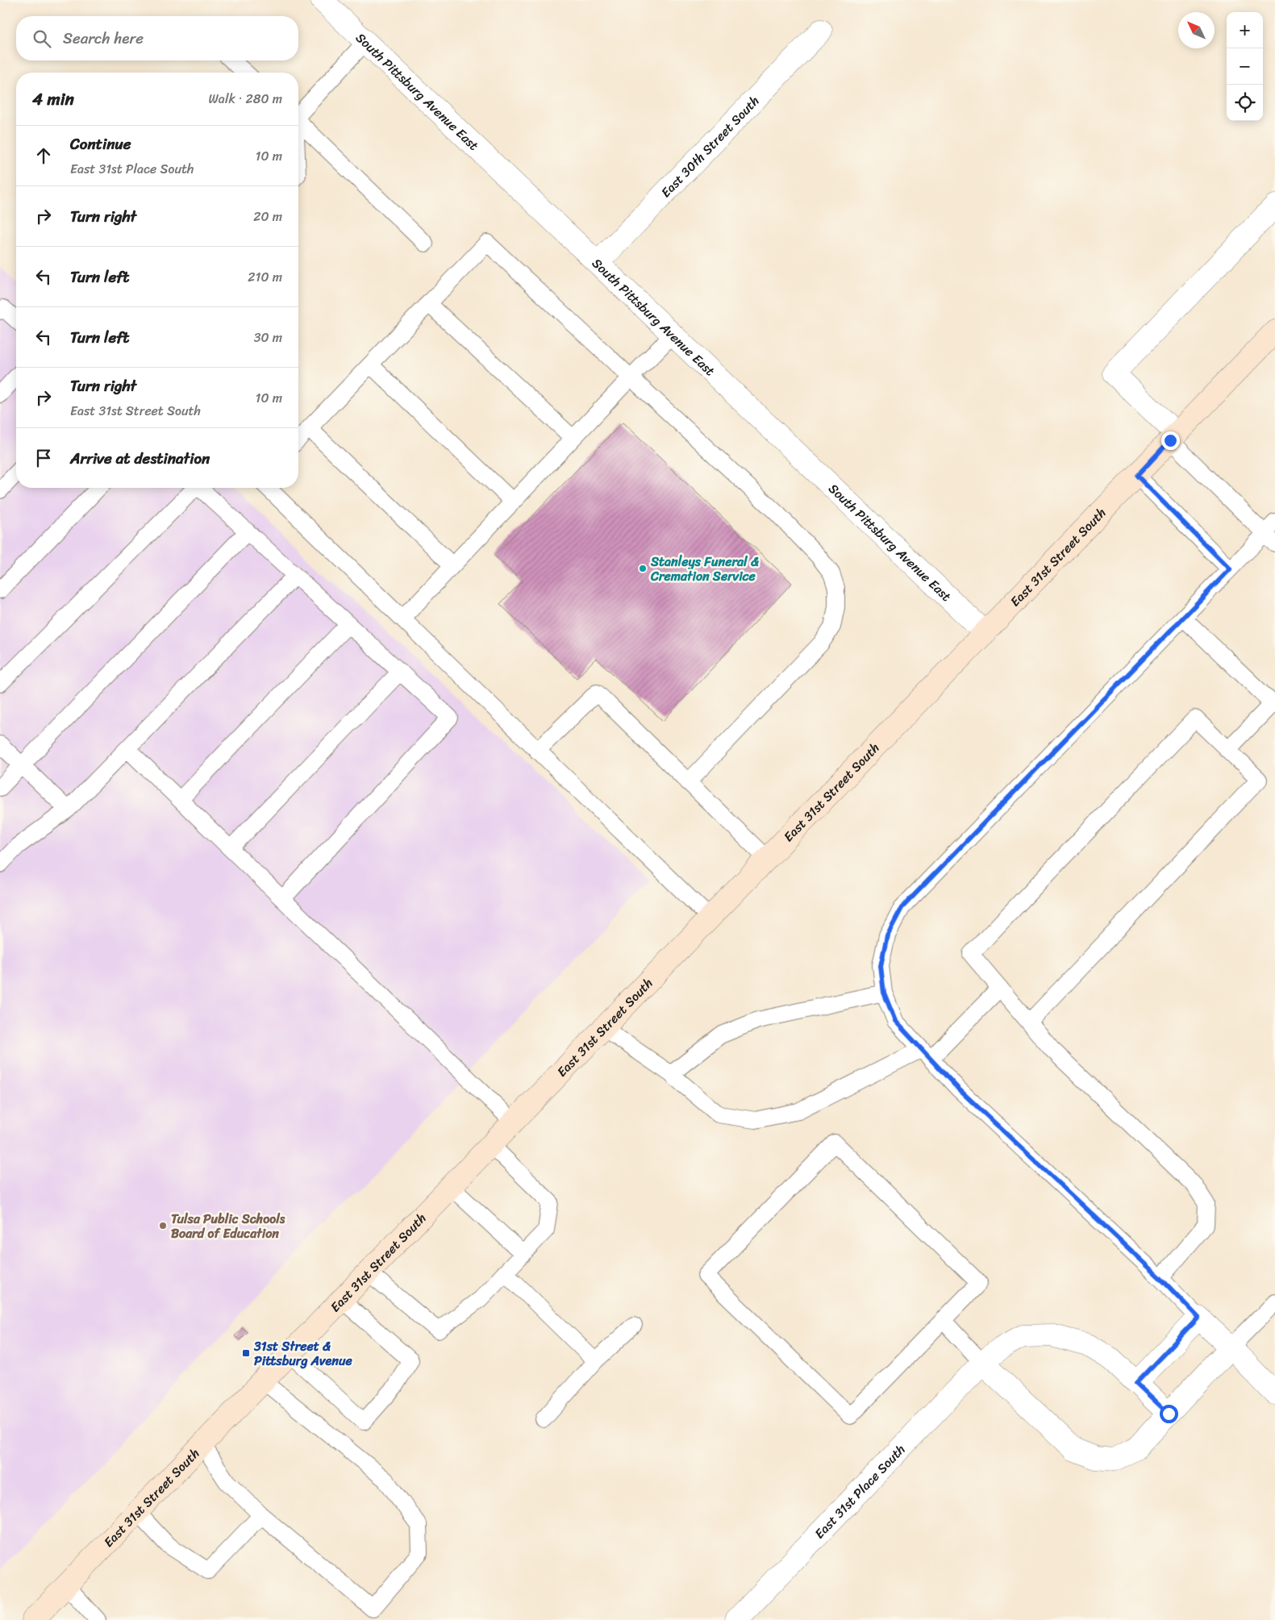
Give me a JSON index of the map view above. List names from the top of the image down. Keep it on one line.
{"streets":{"main road":["East 31st Street South"],"street":["South Pittsburg Avenue East","East 30th Street South","East 31st Place South"]},"crossings":[["South Pittsburg Avenue East","East 30th Street South"],["South Pittsburg Avenue East","East 31st Street South"]],"places":{"other":["Stanleys Funeral & Cremation Service","Tulsa Public Schools Board of Education"],"transit":["31st Street & Pittsburg Avenue"]},"north":"top left","page":{"map_buttons":["+","−"],"search":"Search here","heading":["4 min","Walk · 280 m"],"list":[["Continue","East 31st Place South","10 m"],["Turn right","20 m"],["Turn left","210 m"],["Turn left","30 m"],["Turn right","East 31st Street South","10 m"],"Arrive at destination"]}}
